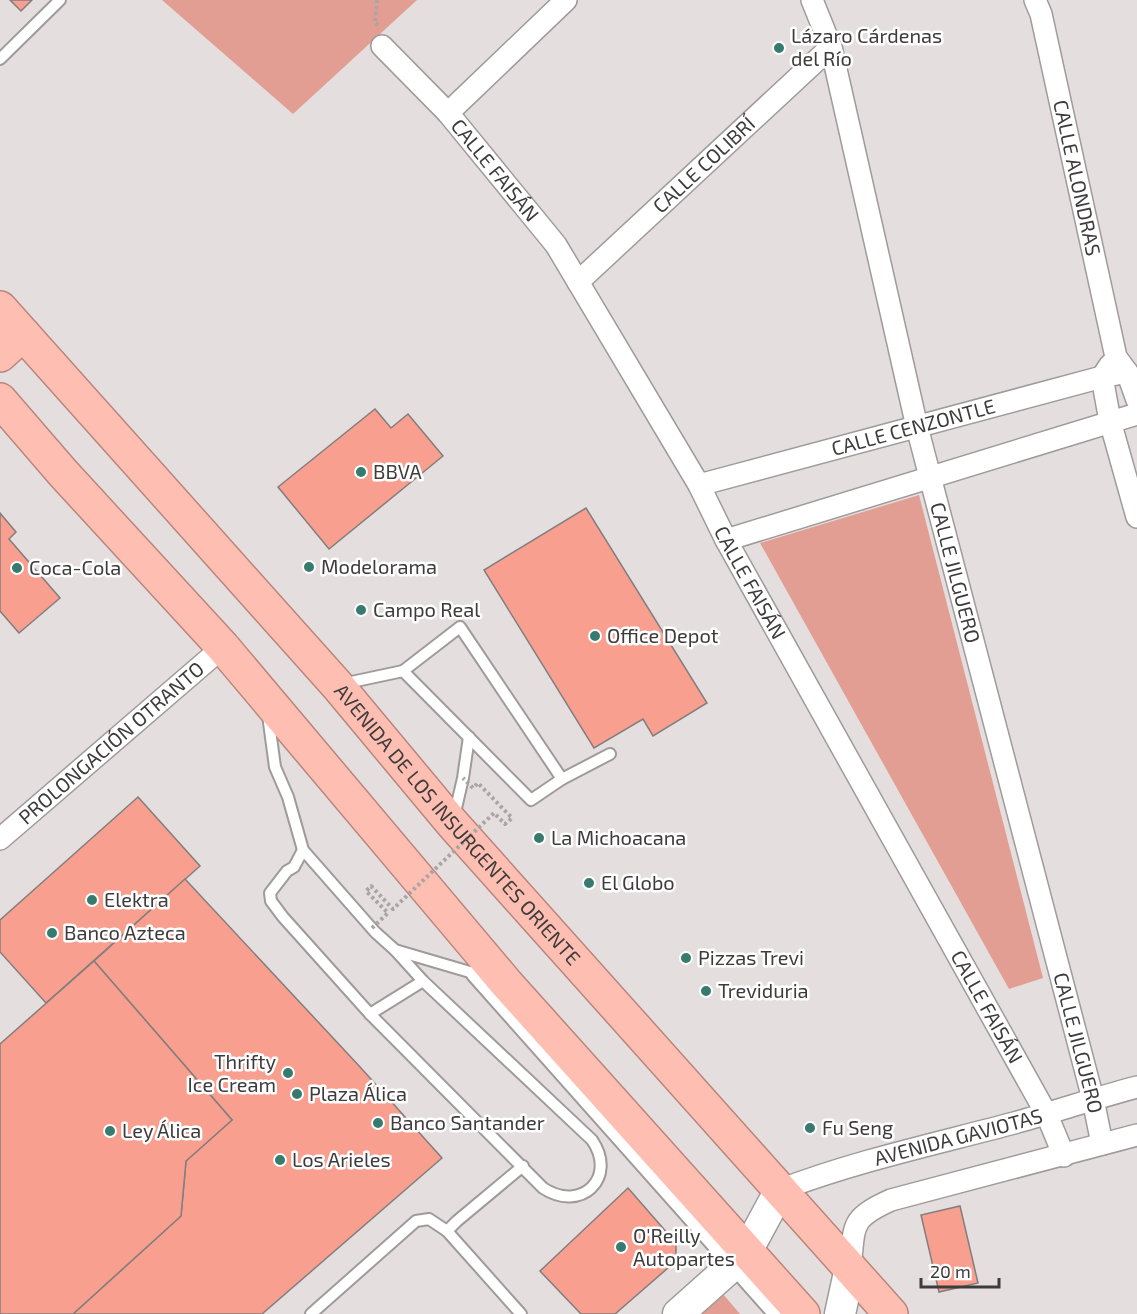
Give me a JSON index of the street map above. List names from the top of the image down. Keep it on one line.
{"streets":{"highway":["AVENIDA DE LOS INSURGENTES ORIENTE"],"street":["CALLE COLIBRÍ","CALLE FAISÁN","CALLE ALONDRAS","CALLE CENZONTLE","CALLE JILGUERO","PROLONGACIÓN OTRANTO","AVENIDA GAVIOTAS"]},"crossings":[["CALLE COLIBRÍ","CALLE FAISÁN"],["CALLE COLIBRÍ","CALLE JILGUERO"],["CALLE FAISÁN","CALLE CENZONTLE"],["CALLE FAISÁN","AVENIDA GAVIOTAS"],["CALLE ALONDRAS","CALLE CENZONTLE"],["CALLE CENZONTLE","CALLE JILGUERO"],["CALLE JILGUERO","AVENIDA GAVIOTAS"],["AVENIDA DE LOS INSURGENTES ORIENTE","AVENIDA GAVIOTAS"]],"places":["Lázaro Cárdenas del Río","BBVA","Modelorama","Coca-Cola","Campo Real","Office Depot","La Michoacana","El Globo","Elektra","Banco Azteca","Pizzas Trevi","Treviduria","Thrifty Ice Cream","Plaza Álica","Banco Santander","Fu Seng","Ley Álica","Los Arieles","O'Reilly Autopartes"],"scale_bar":"20 m"}
